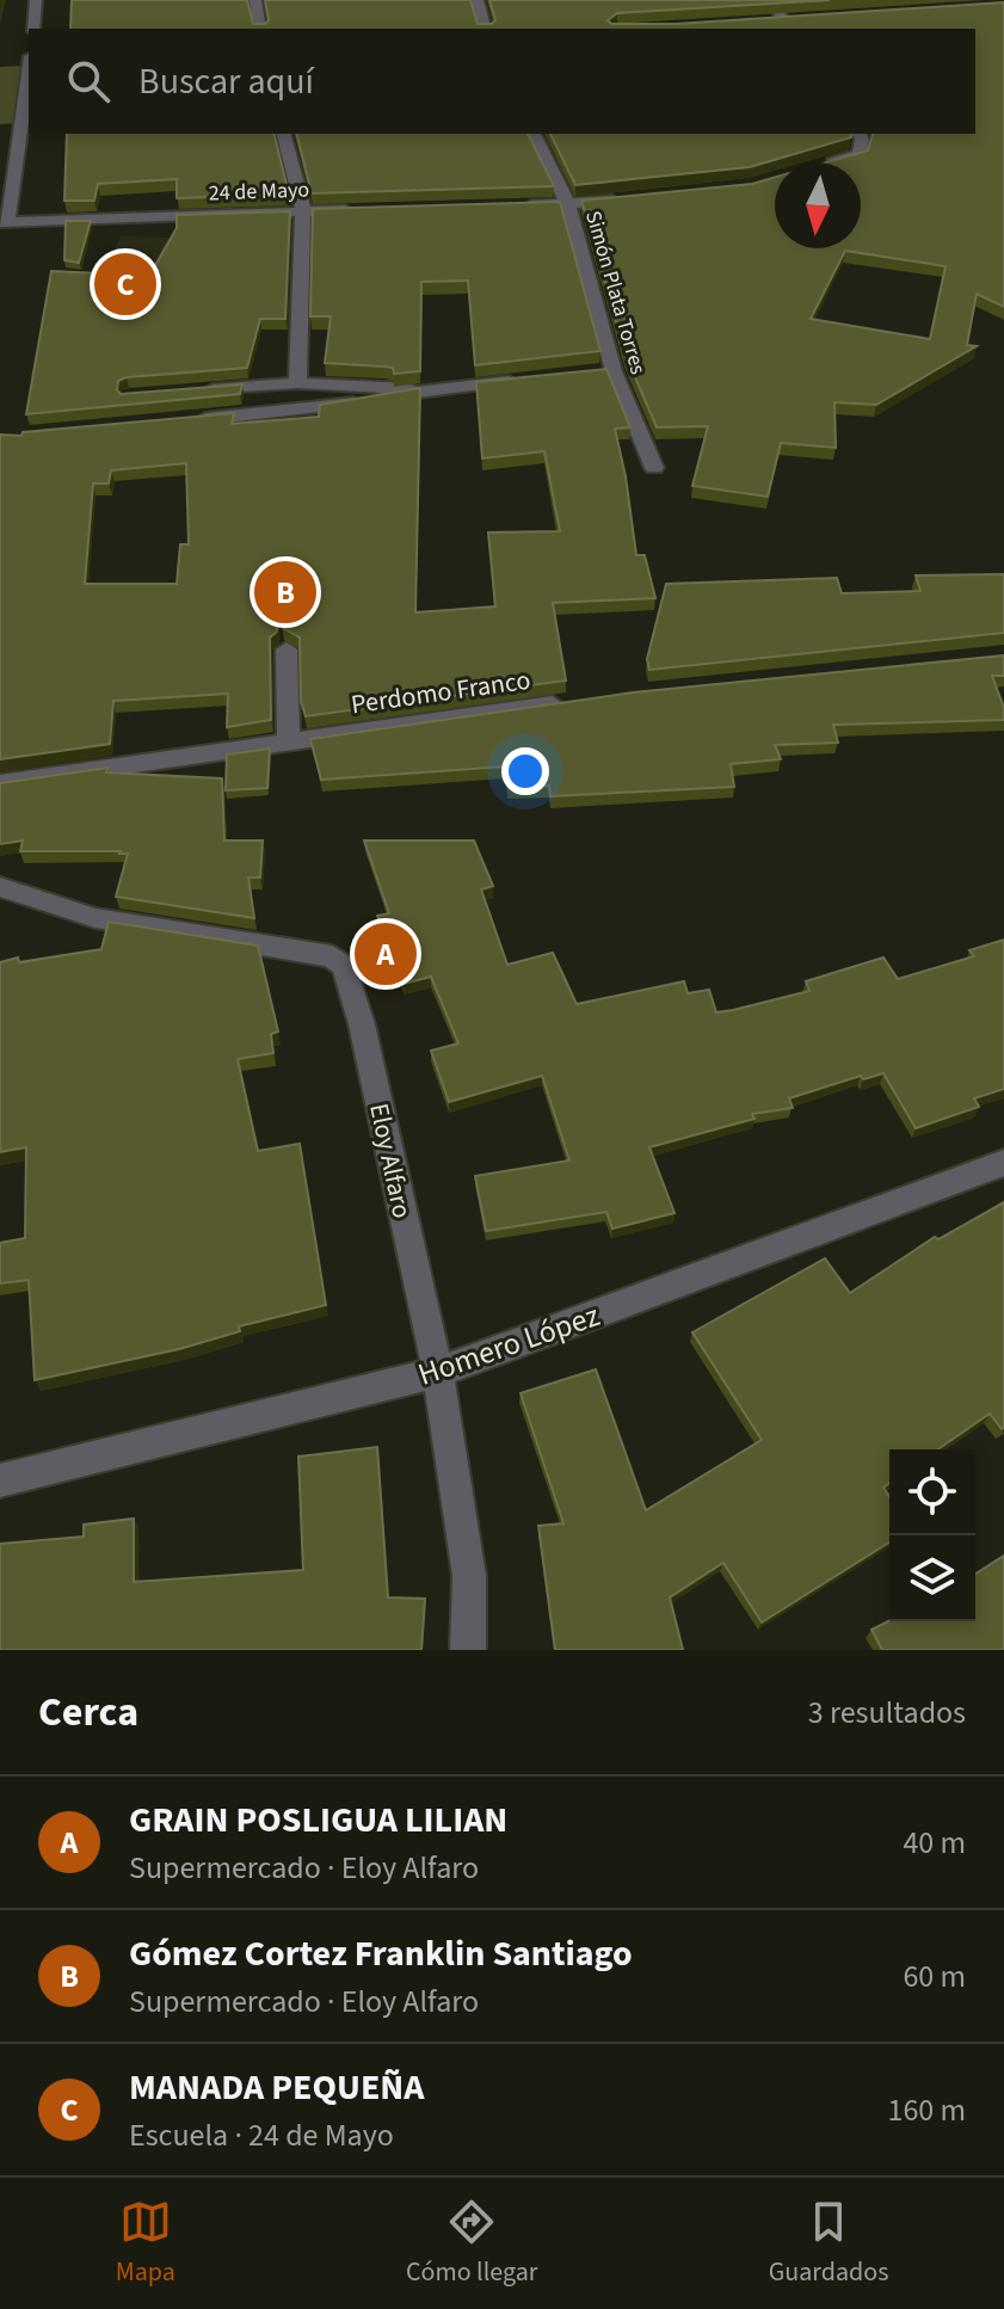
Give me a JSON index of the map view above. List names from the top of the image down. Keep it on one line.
{"streets":{"street":["24 de Mayo","Simón Plata Torres","Perdomo Franco","Eloy Alfaro","Homero López"]},"crossings":[["Eloy Alfaro","Homero López"]],"north":"bottom","page":{"search":"Buscar aquí","pins":["C","B","A"],"heading":["Cerca","3 resultados"],"list":[{"mark":"A","name":"GRAIN POSLIGUA LILIAN","note":"Supermercado · Eloy Alfaro","value":"40 m"},{"mark":"B","name":"Gómez Cortez Franklin Santiago","note":"Supermercado · Eloy Alfaro","value":"60 m"},{"mark":"C","name":"MANADA PEQUEÑA","note":"Escuela · 24 de Mayo","value":"160 m"}],"nav":["Mapa","Cómo llegar","Guardados"]}}
